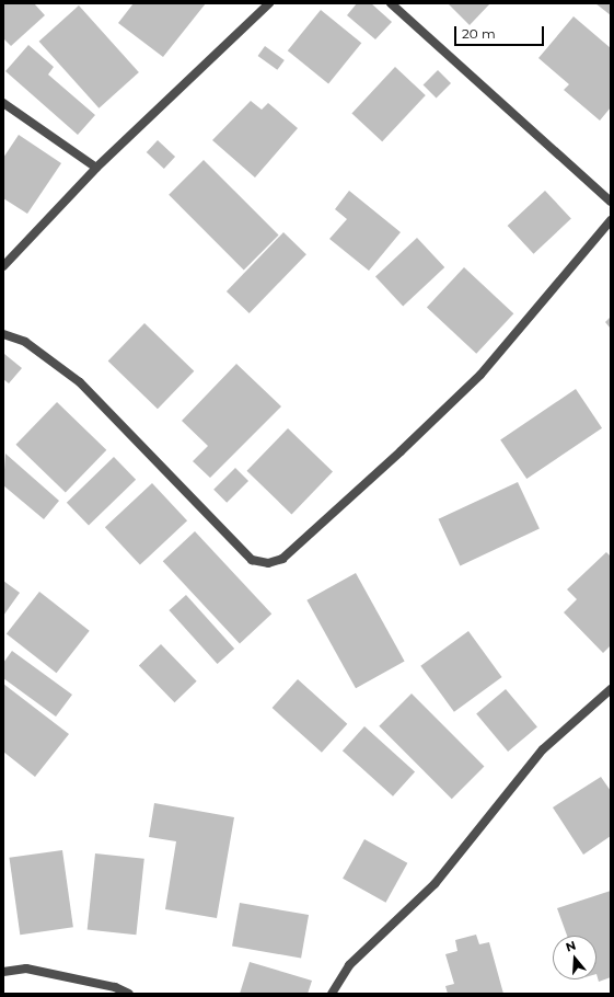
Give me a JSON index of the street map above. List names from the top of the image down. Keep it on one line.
{"scale_bar":"20 m","north":"top"}
